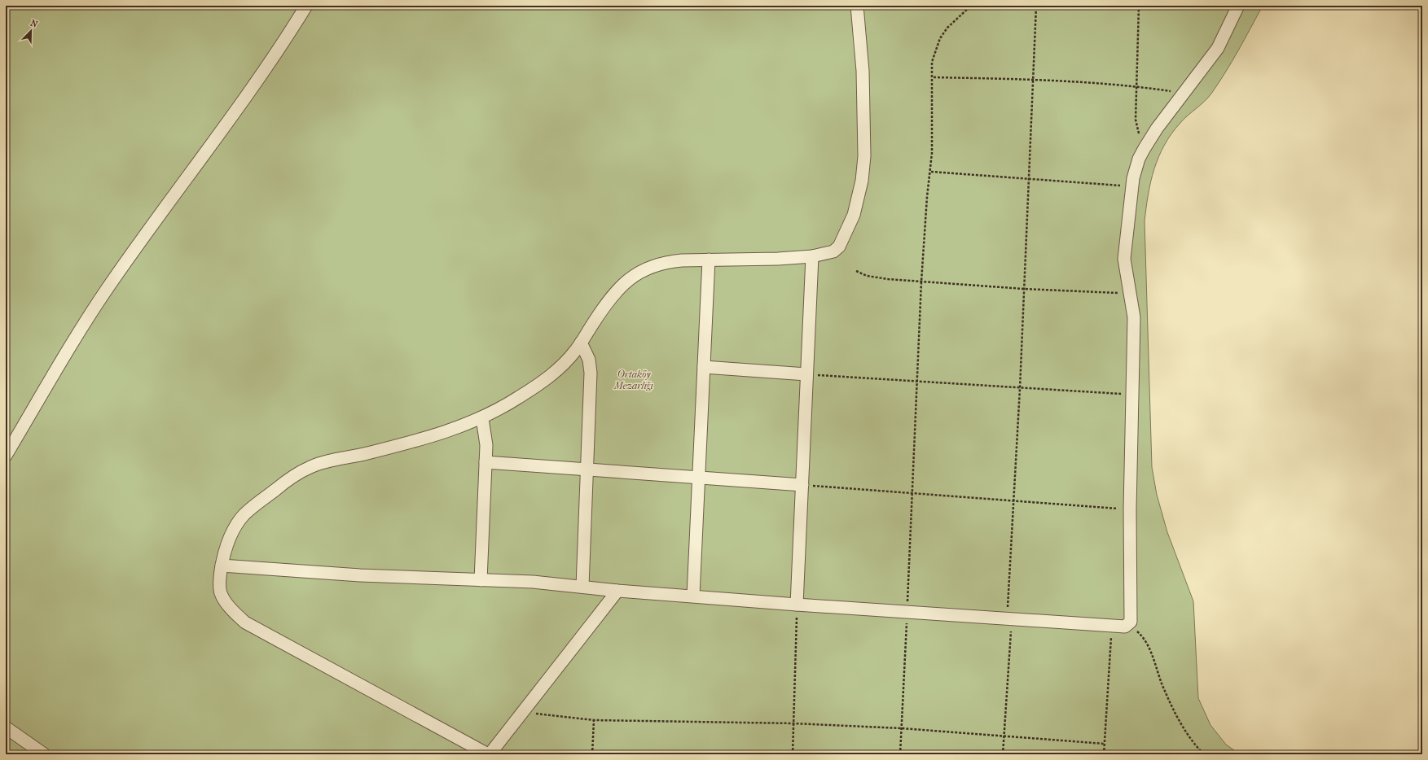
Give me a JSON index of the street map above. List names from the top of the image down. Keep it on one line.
{"parks":["Ortaköy Mezarlığı"],"north":"top right"}
